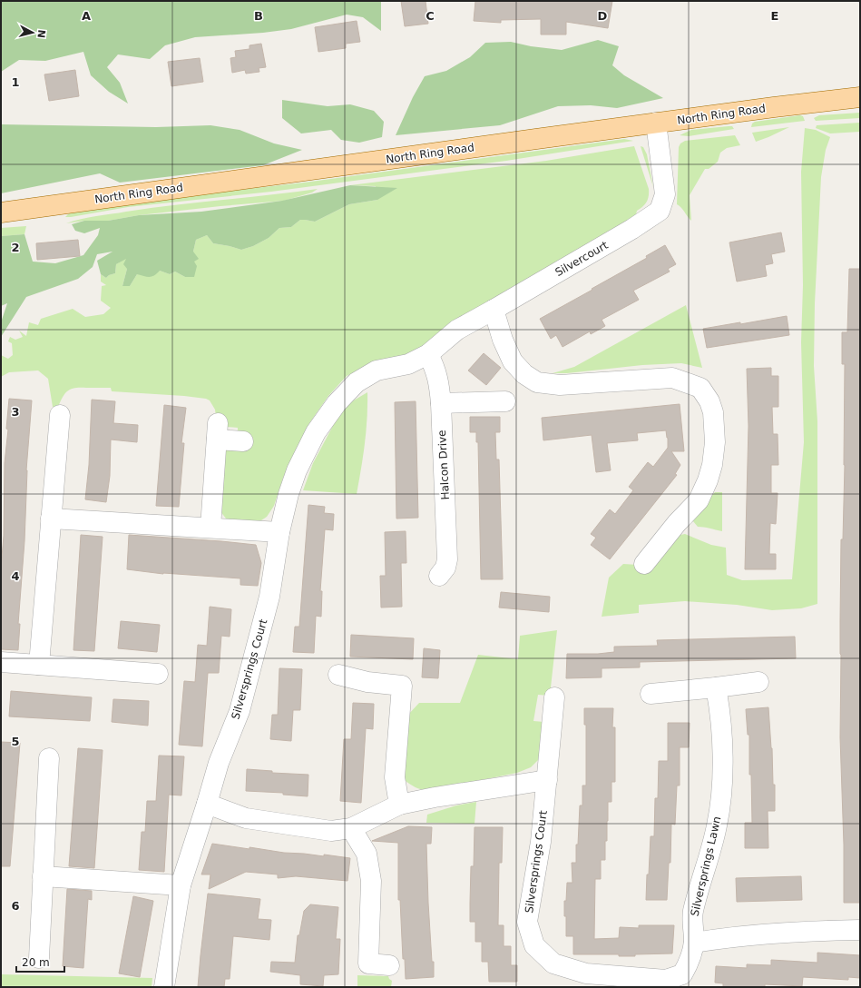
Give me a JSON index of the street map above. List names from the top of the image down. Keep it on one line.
{"streets":{"main road":["North Ring Road"],"street":["Silvercourt","Halcon Drive","Silversprings Court","Silversprings Lawn"]},"crossings":[["North Ring Road","Silvercourt"],["Silvercourt","Halcon Drive"],["Silvercourt","Silversprings Court"],["Halcon Drive","Silversprings Court"],["Silversprings Court","Silversprings Lawn"]],"scale_bar":"20 m","north":"right","grid":{"columns":["A","B","C","D","E"],"rows":["1","2","3","4","5","6"]}}
